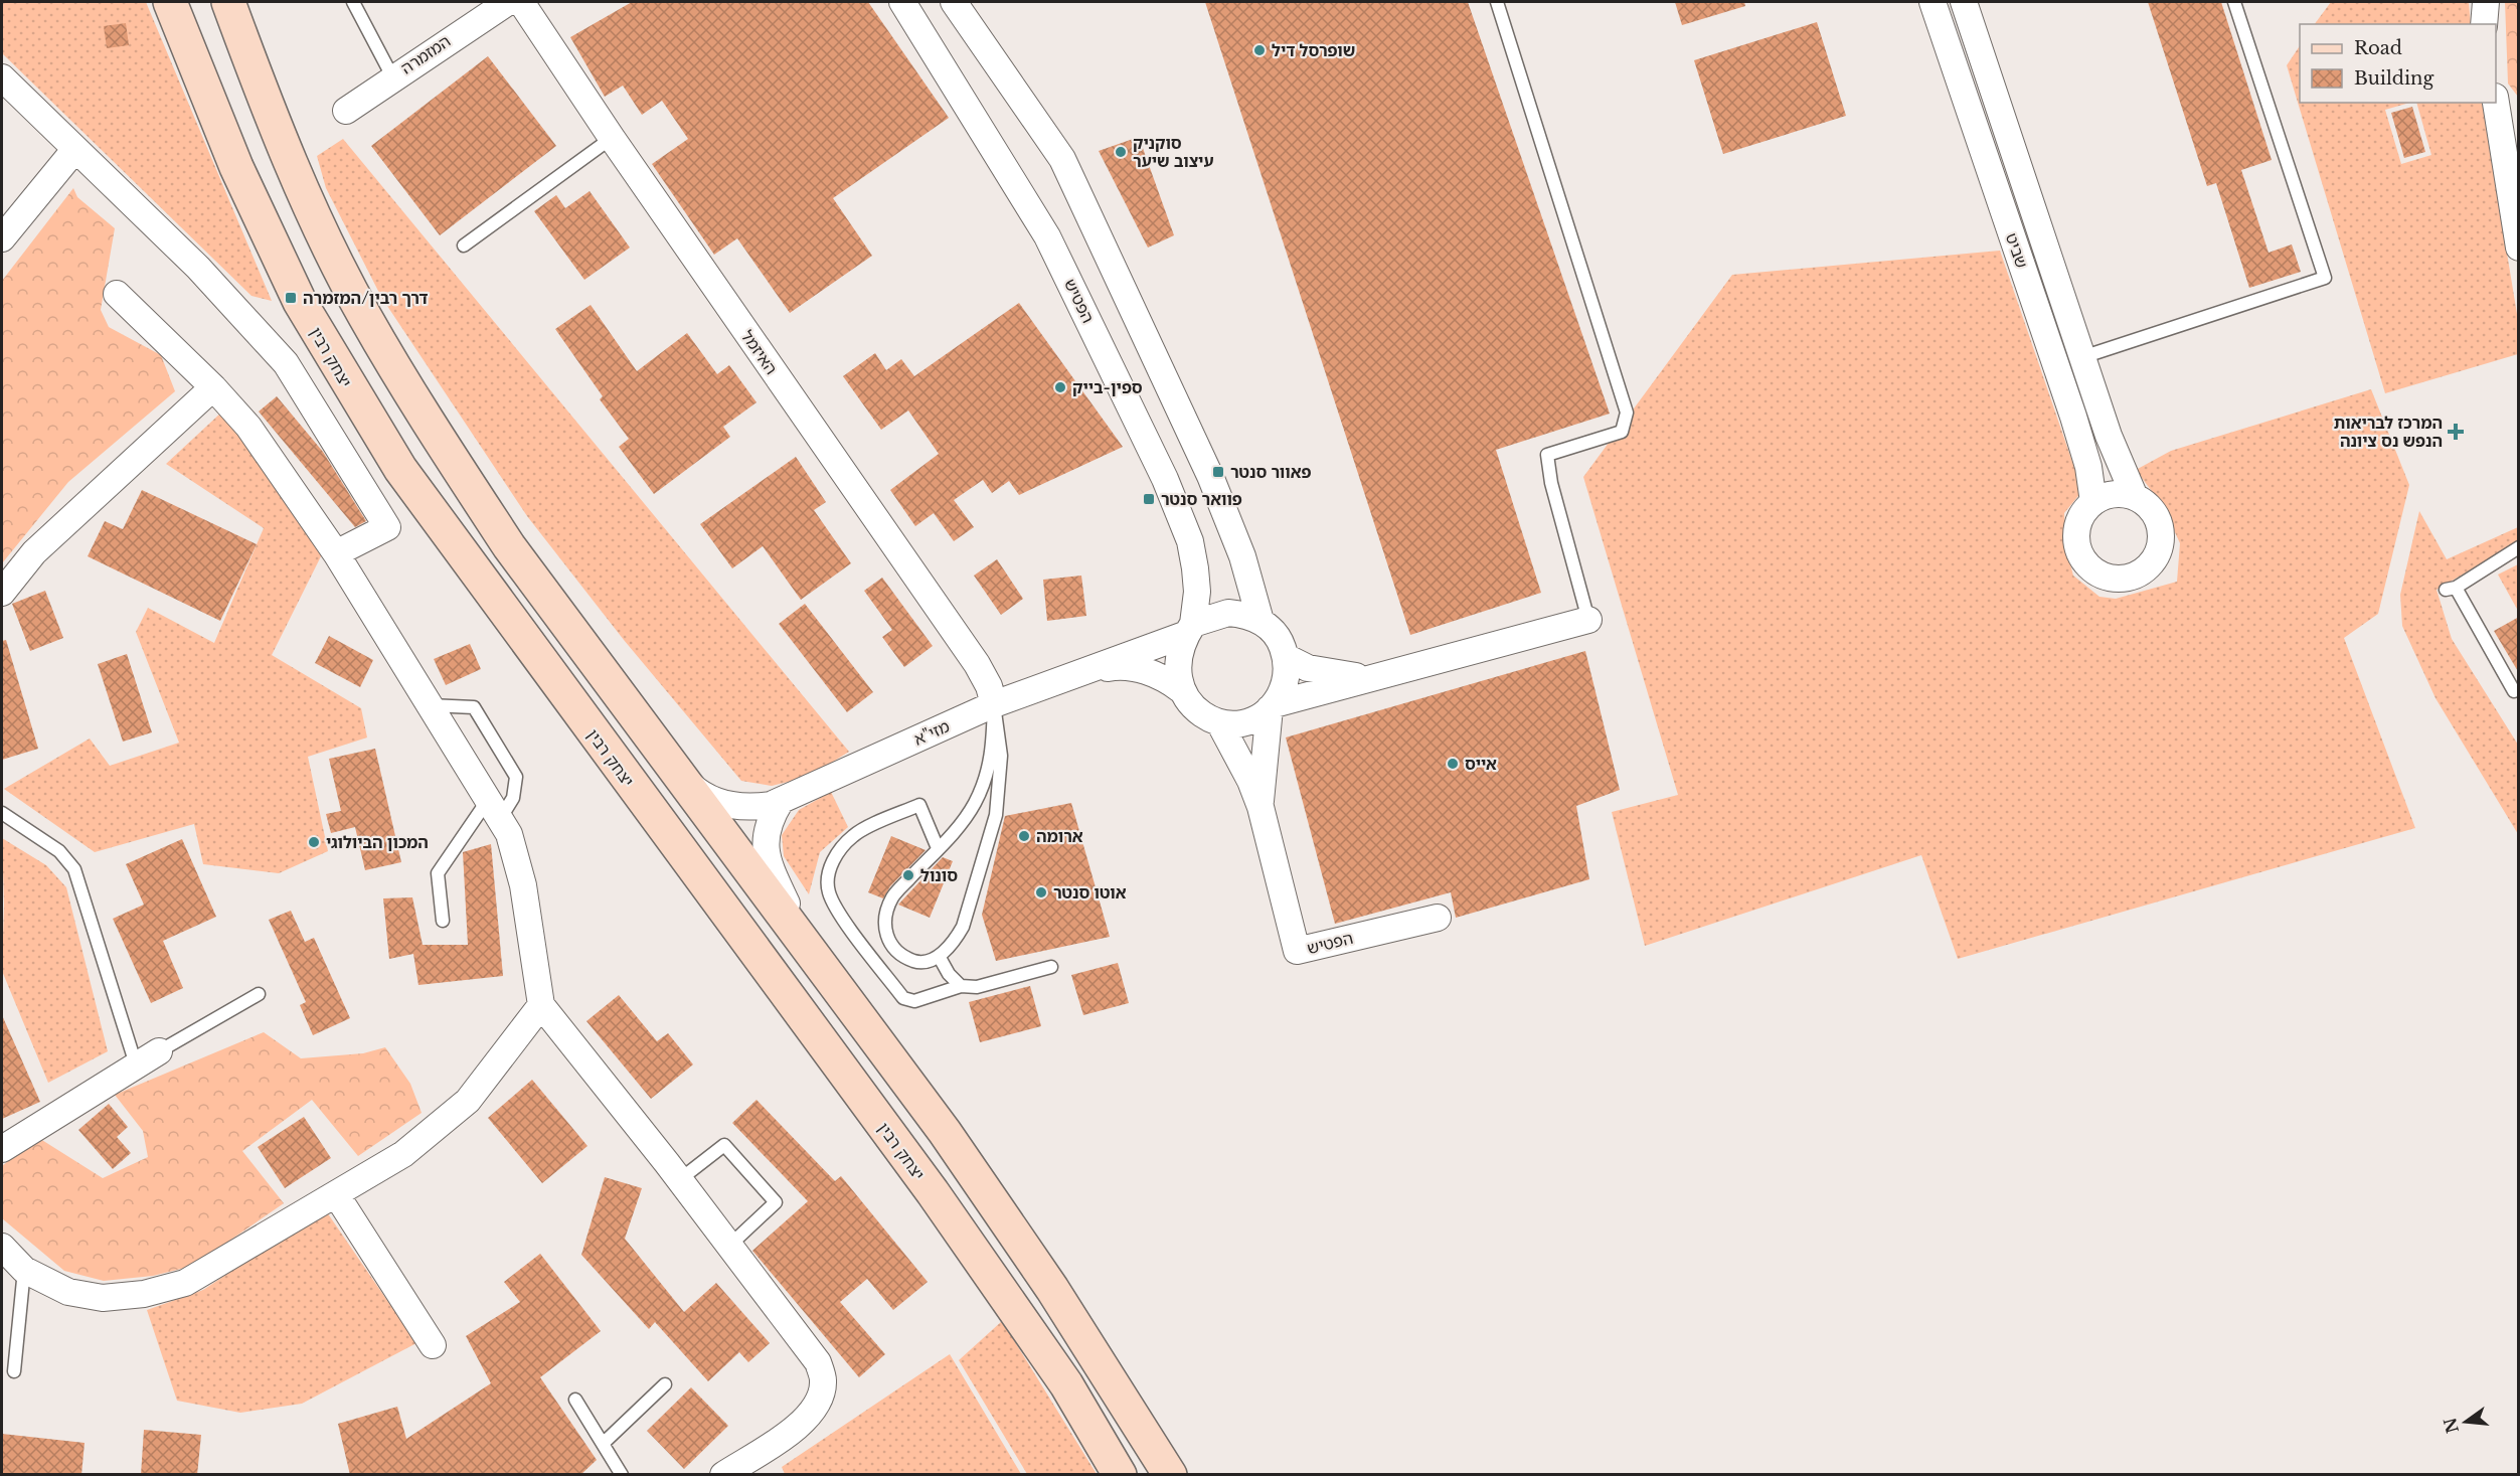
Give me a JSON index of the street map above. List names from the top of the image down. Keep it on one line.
{"streets":{"main road":["יצחק רבין"],"street":["המזמרה","שביט","הפטיש","האיזמל","מזי\"א"]},"crossings":[["הפטיש","מזי\"א"],["האיזמל","מזי\"א"]],"places":{"other":["שופרסל דיל","סוקניק עיצוב שיער","ספין-בייק","אייס","ארומה","המכון הביולוגי","סונול","אוטו סנטר"],"transit":["דרך רבין/המזמרה","פאוור סנטר","פוואר סנטר"],"health":["המרכז לבריאות הנפש נס ציונה"]},"legend":["Road","Building"],"north":"left"}
